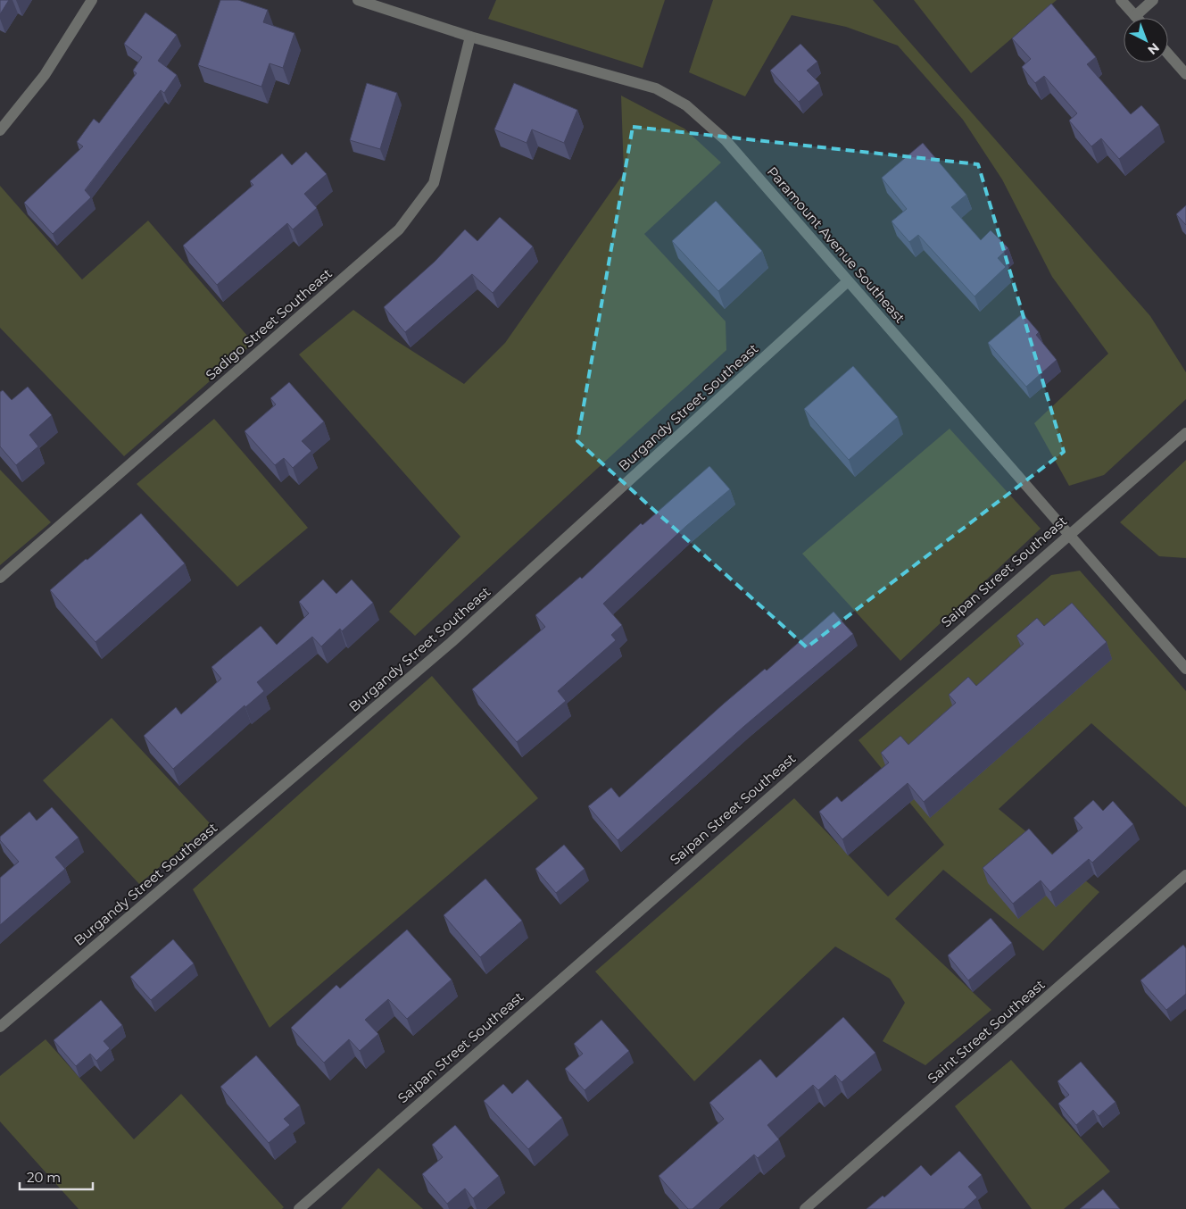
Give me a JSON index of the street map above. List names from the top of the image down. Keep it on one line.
{"streets":{"street":["Paramount Avenue Southeast","Sadigo Street Southeast","Burgandy Street Southeast","Saipan Street Southeast","Saint Street Southeast"]},"crossings":[["Paramount Avenue Southeast","Sadigo Street Southeast"],["Paramount Avenue Southeast","Burgandy Street Southeast"],["Paramount Avenue Southeast","Saipan Street Southeast"]],"scale_bar":"20 m","north":"bottom right"}
